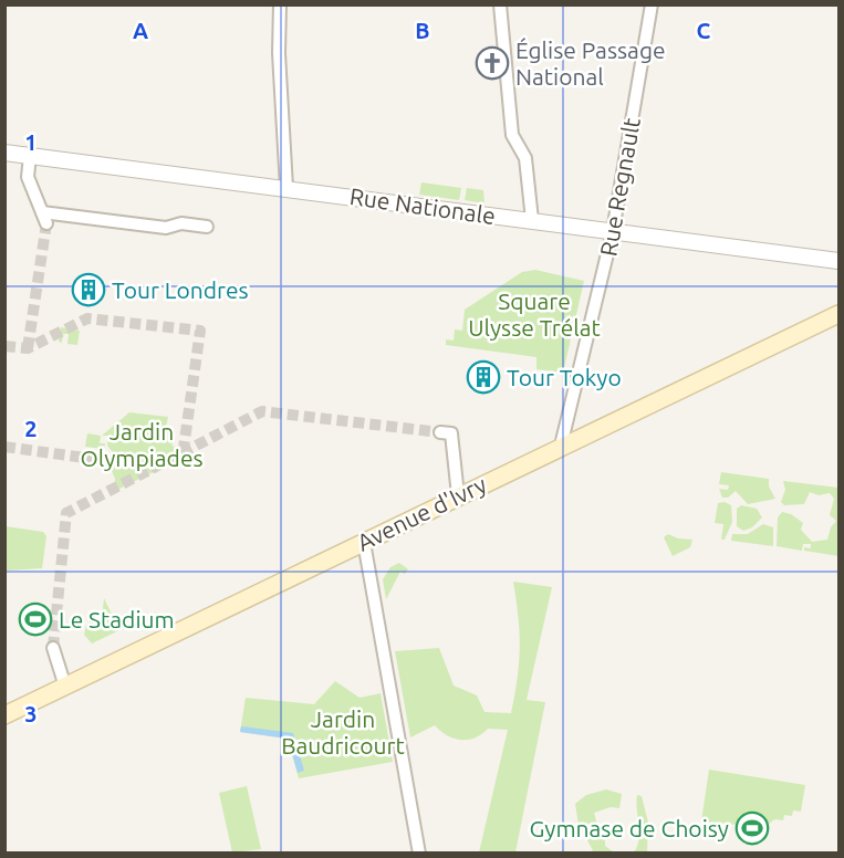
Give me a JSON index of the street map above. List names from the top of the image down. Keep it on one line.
{"streets":{"main road":["Avenue d'Ivry"],"street":["Rue Regnault","Rue Nationale"]},"crossings":[["Rue Regnault","Rue Nationale"],["Rue Regnault","Avenue d'Ivry"]],"parks":["Square Ulysse Trélat","Jardin Olympiades","Jardin Baudricourt"],"places":{"church":["Église Passage National"],"building":["Tour Londres","Tour Tokyo"],"sports":["Le Stadium","Gymnase de Choisy"]},"grid":{"columns":["A","B","C"],"rows":["1","2","3"]}}
